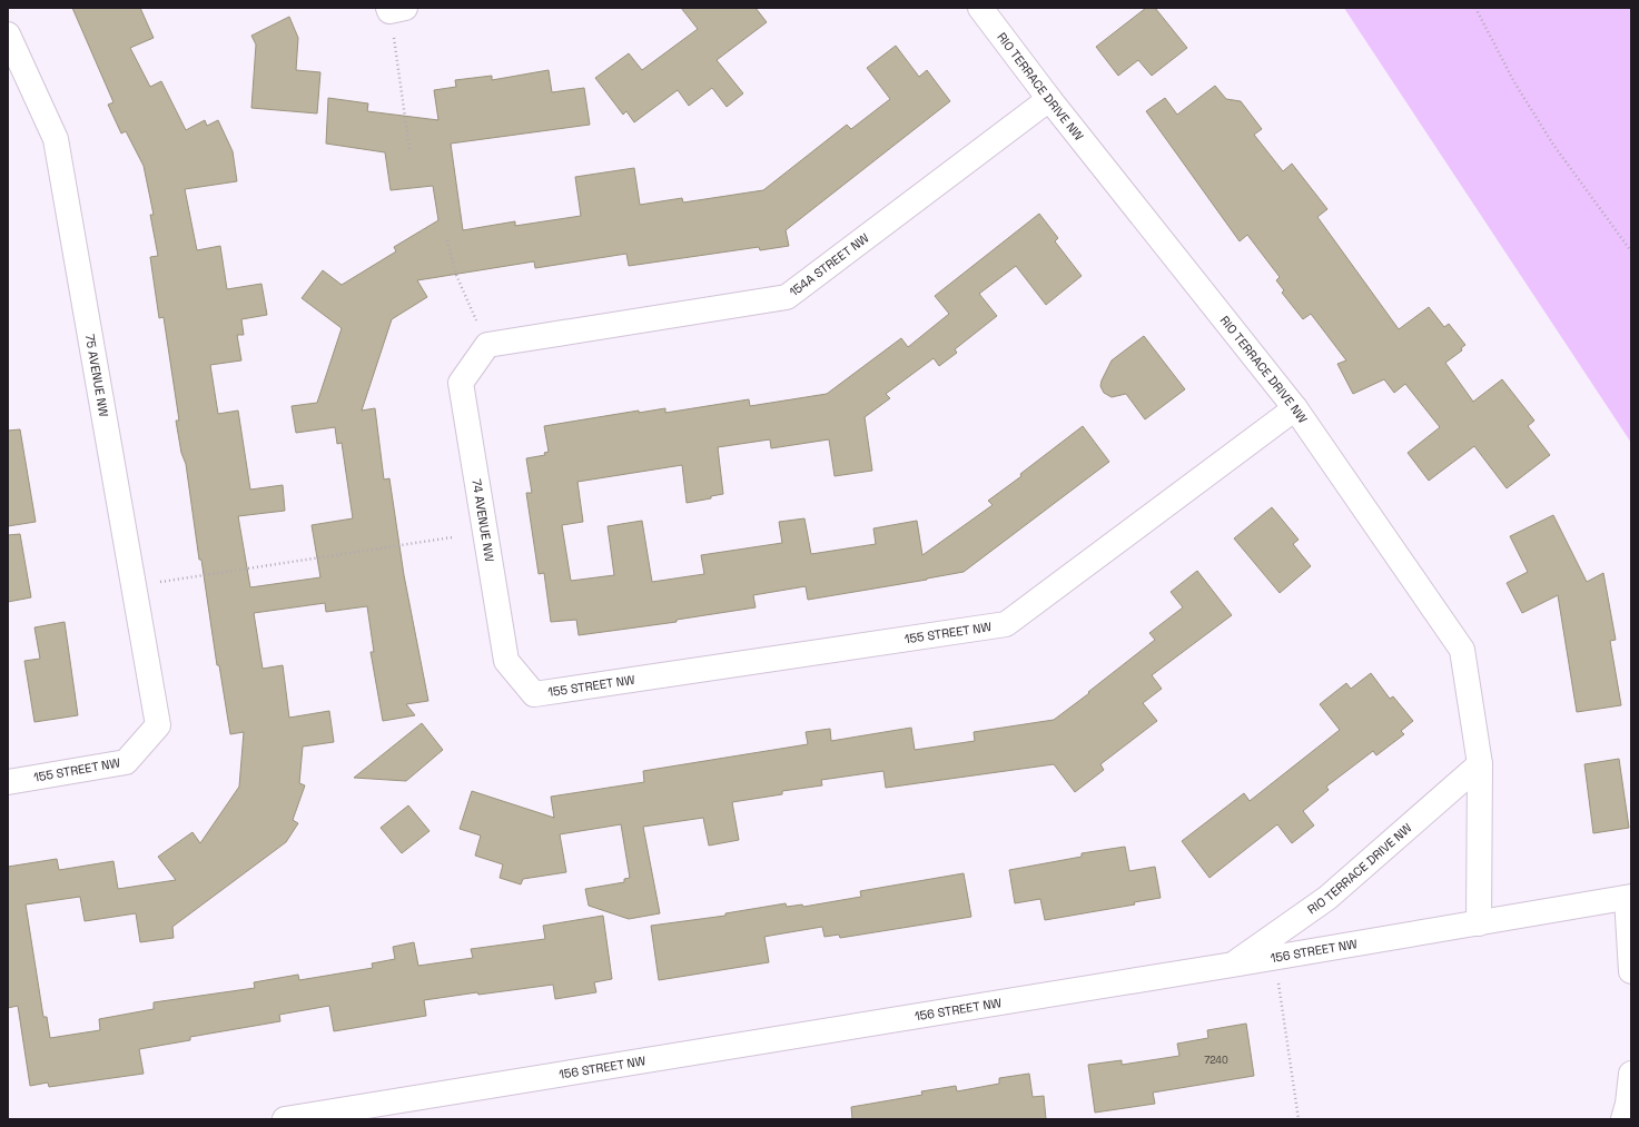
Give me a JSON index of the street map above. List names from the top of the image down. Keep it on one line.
{"streets":{"street":["RIO TERRACE DRIVE NW","154A STREET NW","75 AVENUE NW","74 AVENUE NW","155 STREET NW","156 STREET NW"]},"crossings":[["RIO TERRACE DRIVE NW","154A STREET NW"],["RIO TERRACE DRIVE NW","155 STREET NW"],["RIO TERRACE DRIVE NW","156 STREET NW"],["154A STREET NW","74 AVENUE NW"],["75 AVENUE NW","155 STREET NW"],["74 AVENUE NW","155 STREET NW"]],"house_numbers":["7240"]}
